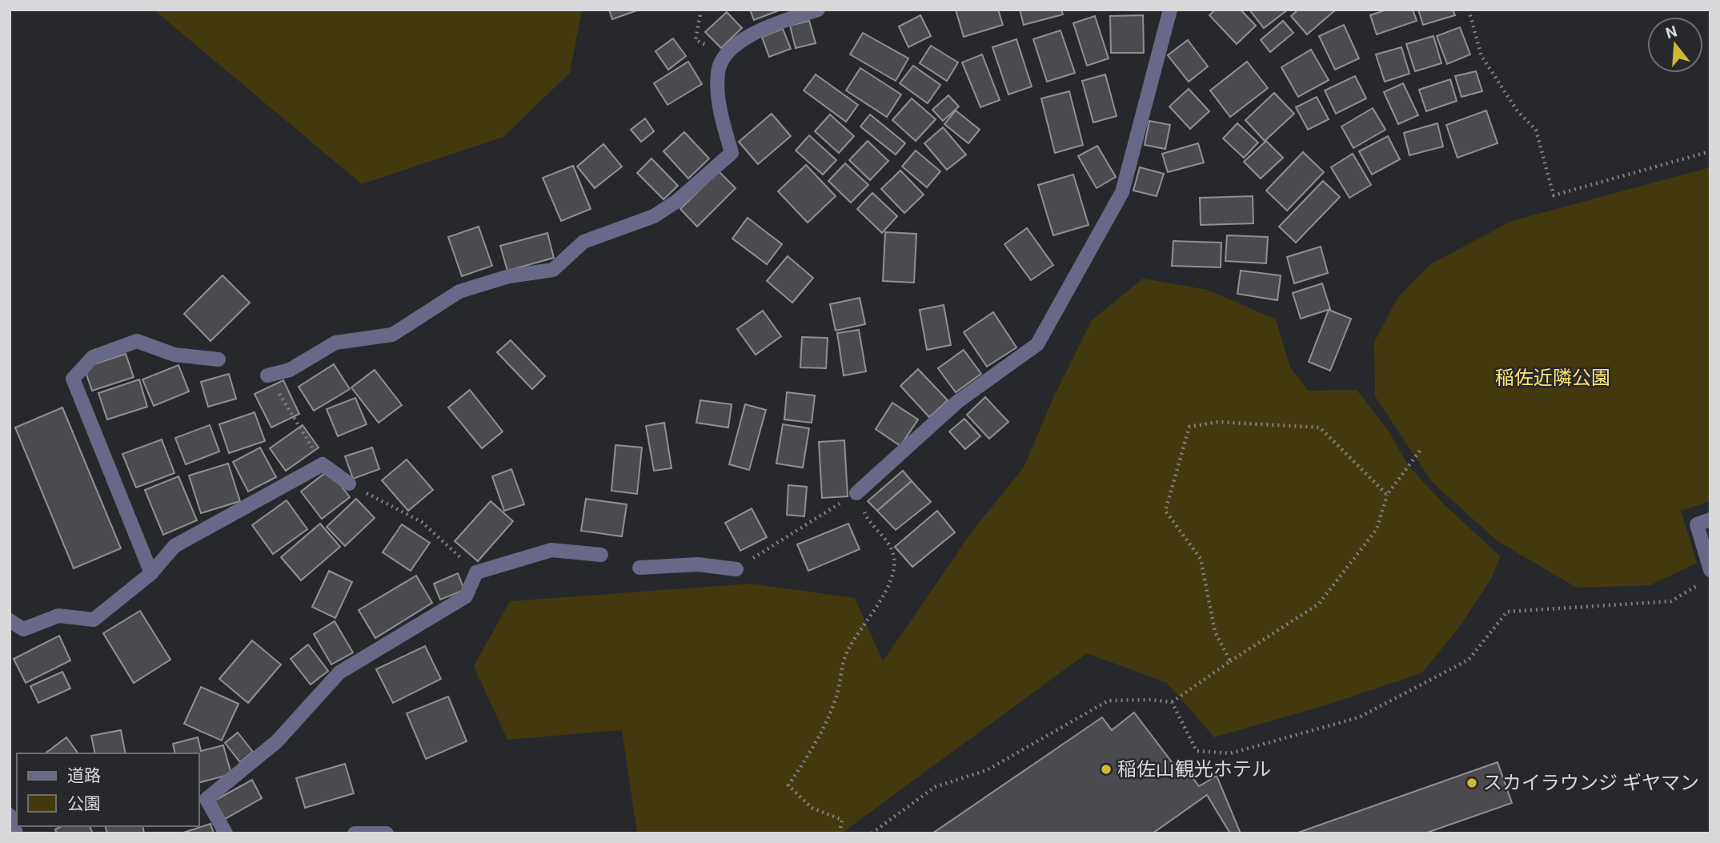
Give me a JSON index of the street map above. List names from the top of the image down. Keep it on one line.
{"parks":["稲佐近隣公園"],"places":["稲佐山観光ホテル","スカイラウンジ ギヤマン"],"legend":["道路","公園"],"north":"top"}
